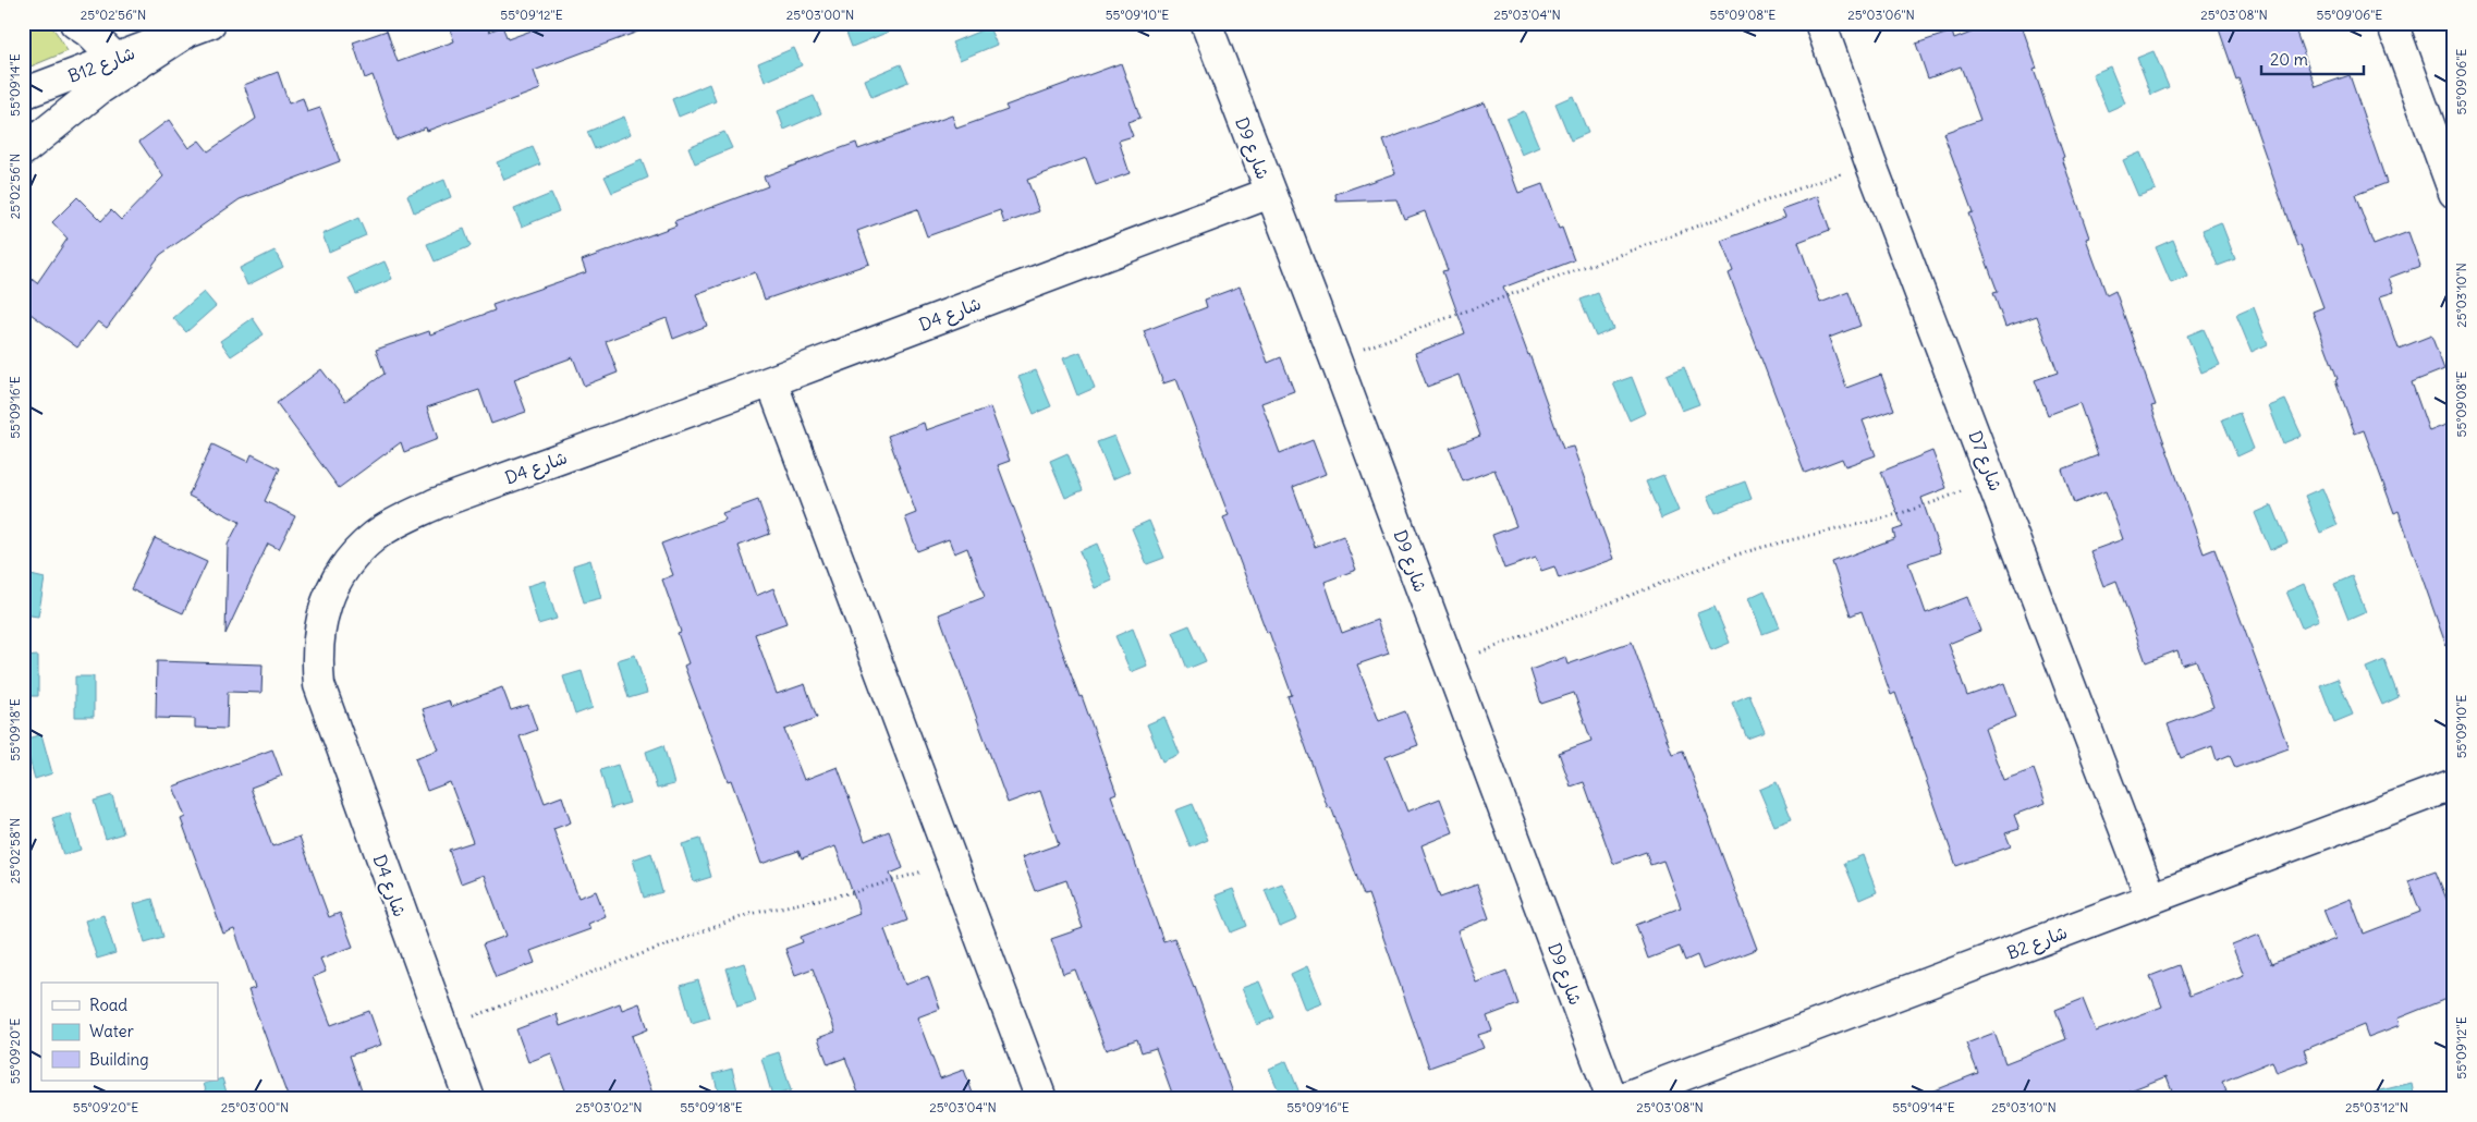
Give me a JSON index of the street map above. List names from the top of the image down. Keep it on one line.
{"streets":{"street":["B12 شارع","D9 شارع","D4 شارع","D7 شارع","B2 شارع"]},"crossings":[["D9 شارع","D4 شارع"],["D7 شارع","B2 شارع"]],"legend":["Road","Water","Building"],"scale_bar":"20 m","coordinates":["25°02'56\"N","55°09'12\"E","25°03'00\"N","55°09'10\"E","25°03'04\"N","55°09'08\"E","25°03'06\"N","25°03'08\"N","55°09'06\"E","55°09'14\"E","25°03'10\"N","55°09'16\"E","55°09'18\"E","25°02'58\"N","55°09'20\"E","25°03'02\"N","25°03'12\"N"]}
